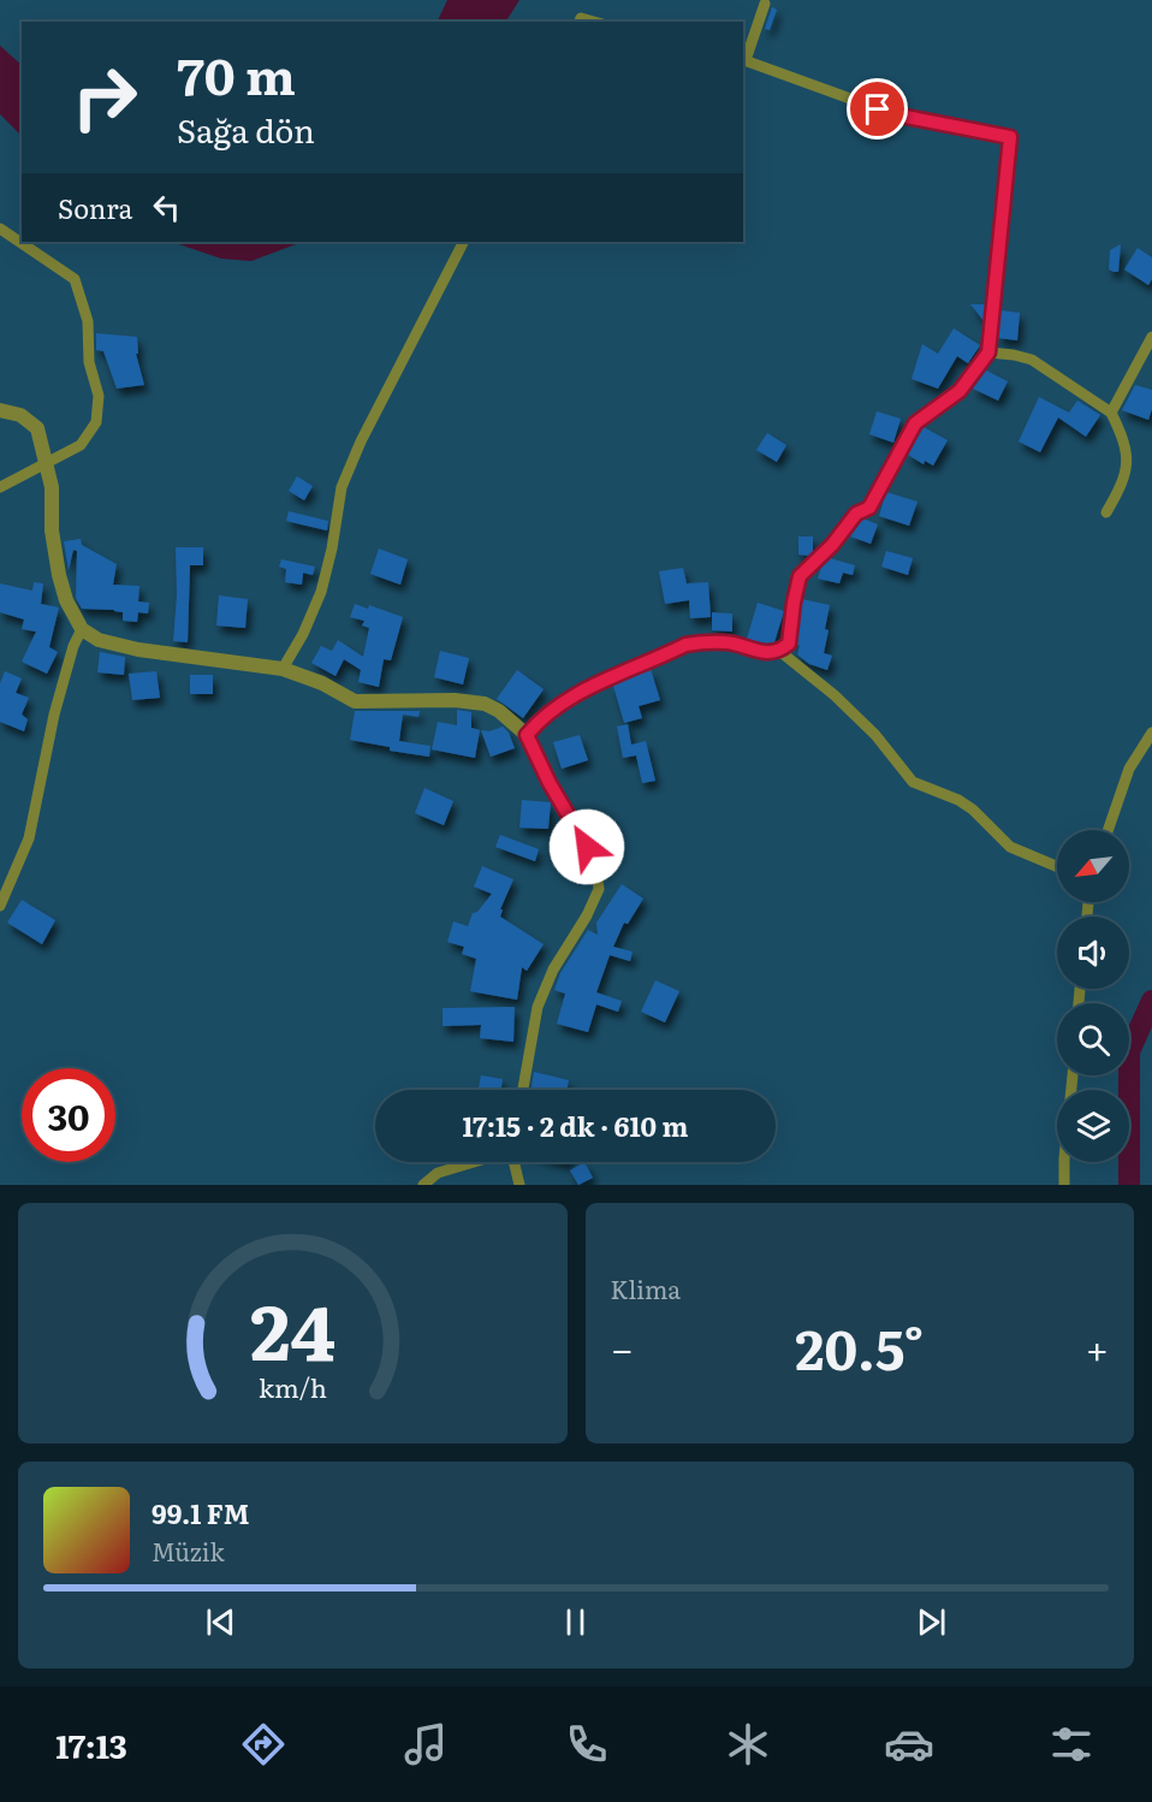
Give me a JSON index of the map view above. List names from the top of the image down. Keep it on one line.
{"north":"bottom left","page":{"turn":["70 m","Sağa dön"],"then":"Sonra","limit":"30","trip":"17:15 · 2 dk · 610 m","tile":"Klima","heat":["−","20.5°","+"],"song":["99.1 FM","Müzik"],"tabs":"17:13","gauge":["24","km/h"]}}
